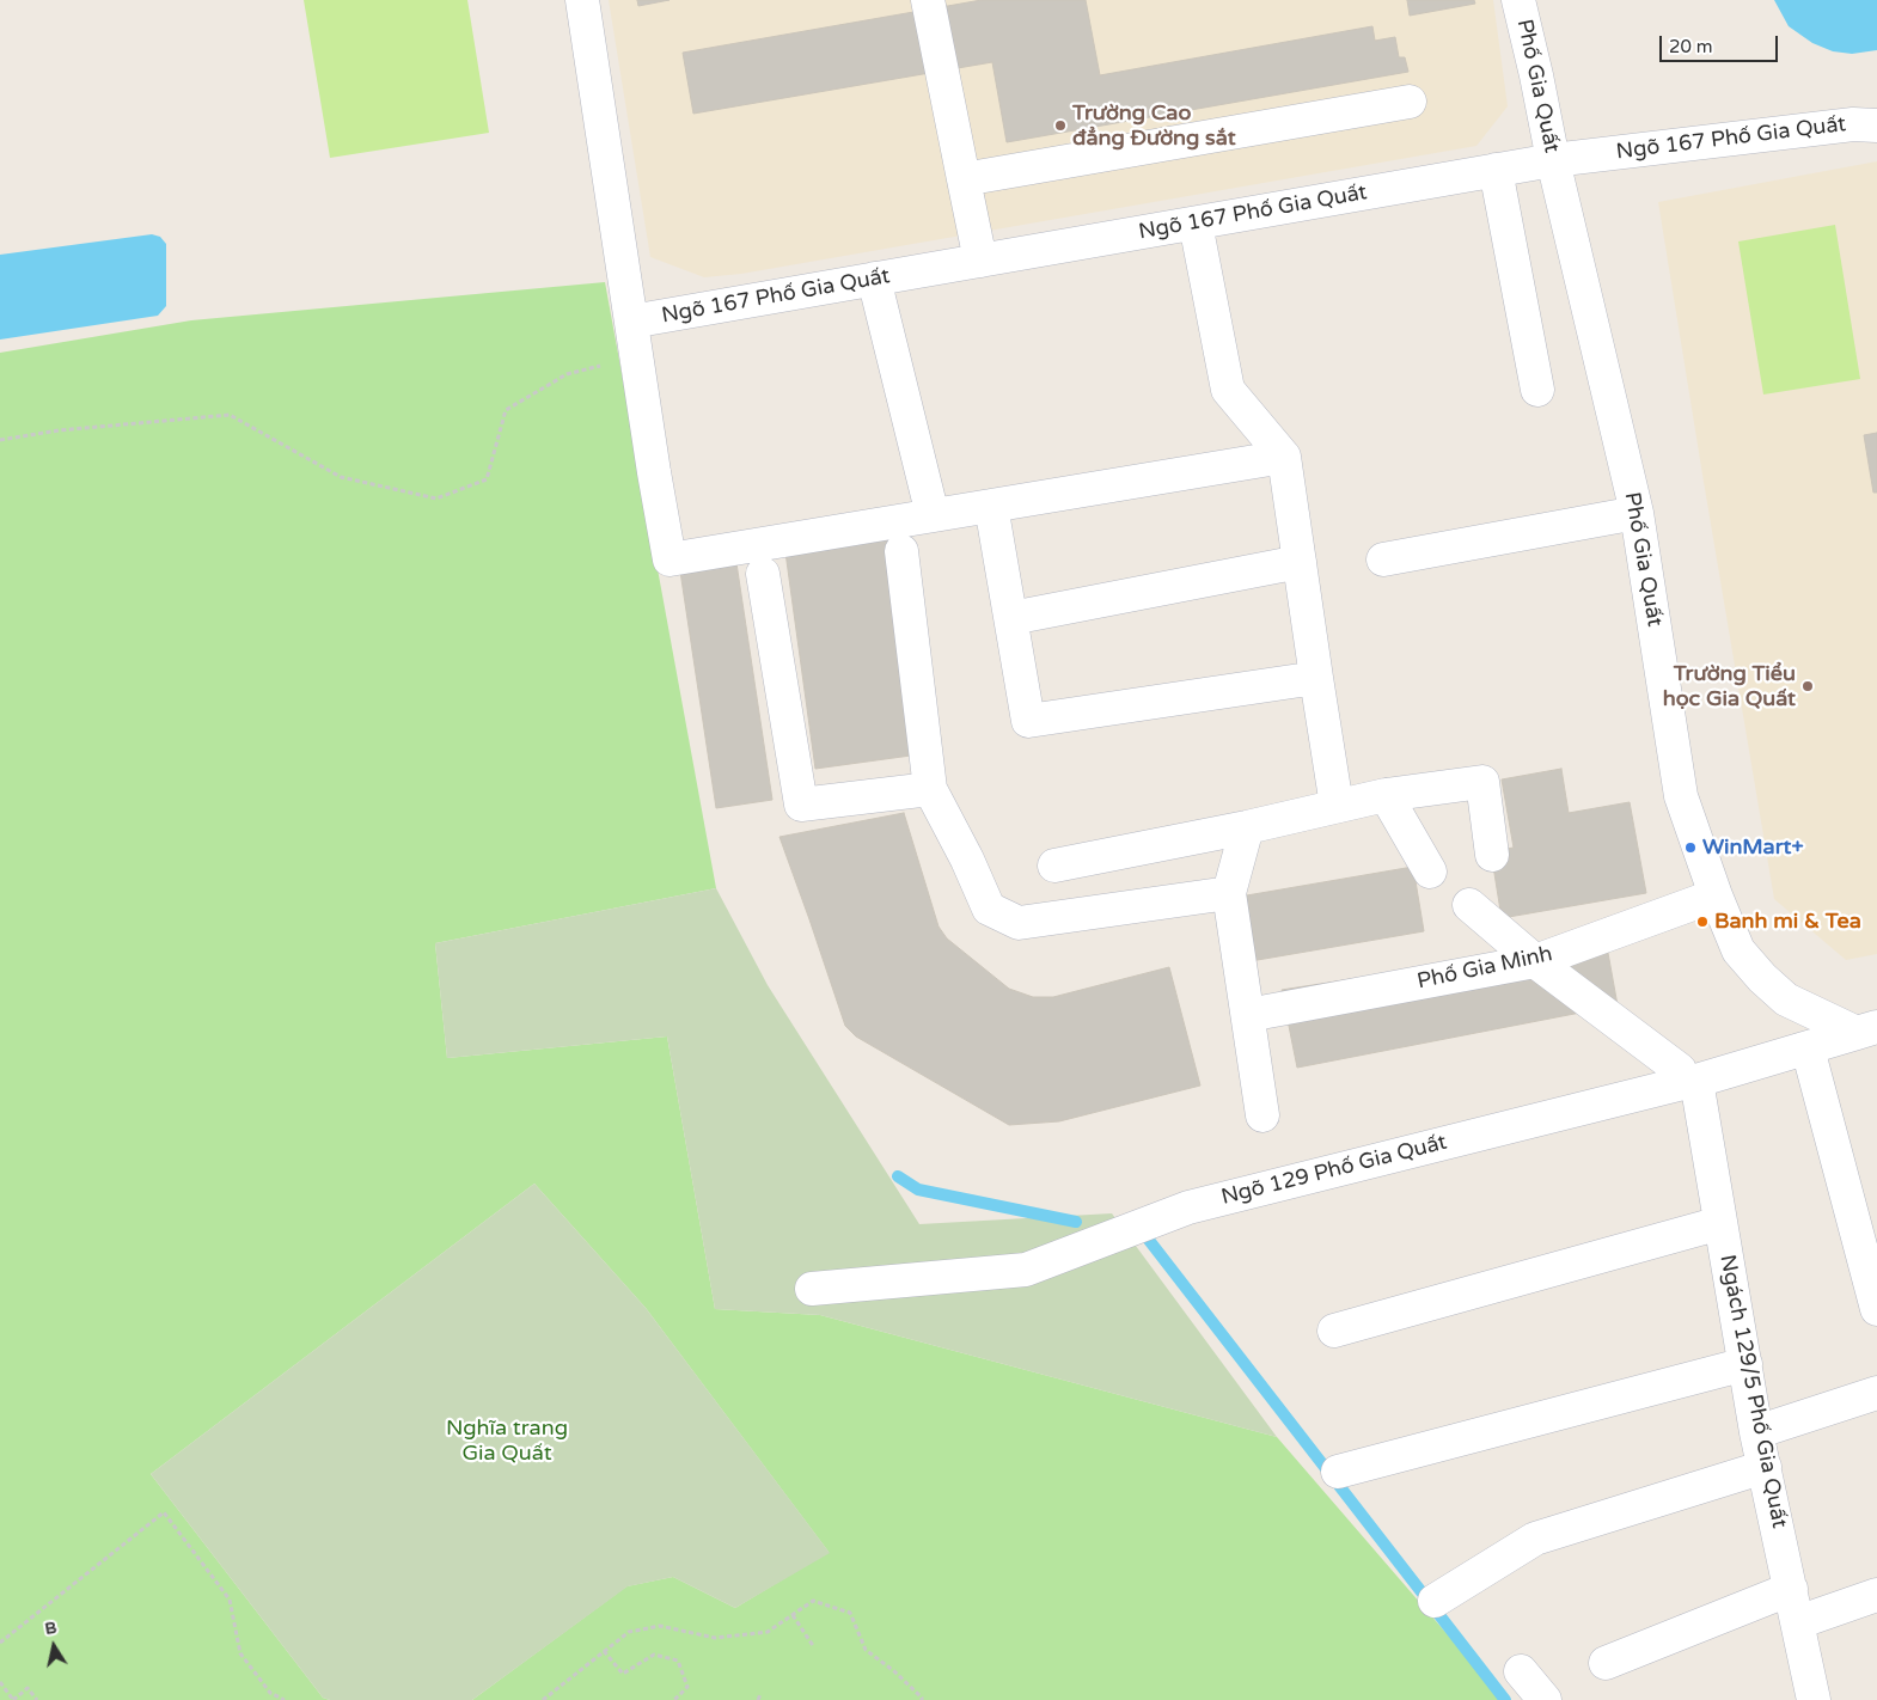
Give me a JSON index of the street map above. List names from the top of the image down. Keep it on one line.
{"streets":{"street":["Phố Gia Quất","Ngõ 167 Phố Gia Quất","Phố Gia Minh","Ngõ 129 Phố Gia Quất","Ngách 129/5 Phố Gia Quất"]},"crossings":[["Phố Gia Quất","Ngõ 167 Phố Gia Quất"],["Phố Gia Quất","Phố Gia Minh"],["Phố Gia Quất","Ngõ 129 Phố Gia Quất"],["Ngõ 129 Phố Gia Quất","Ngách 129/5 Phố Gia Quất"]],"parks":["Nghĩa trang Gia Quất"],"places":["Trường Cao đẳng Đường sắt","Trường Tiểu học Gia Quất","WinMart+","Banh mi & Tea"],"scale_bar":"20 m","north":"top"}
